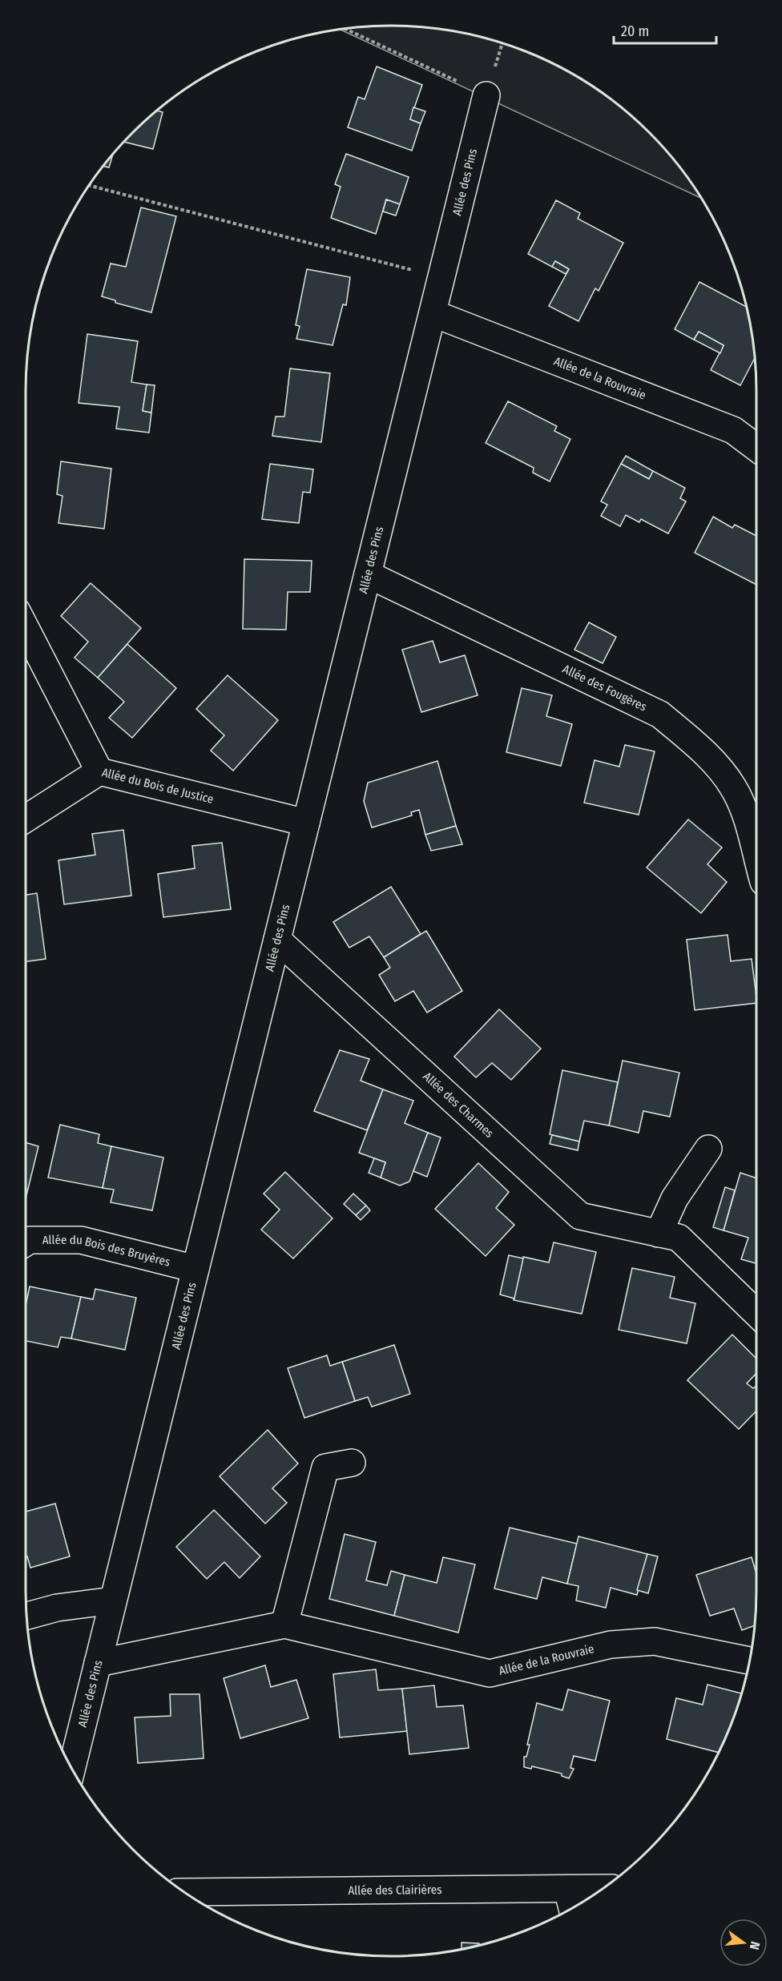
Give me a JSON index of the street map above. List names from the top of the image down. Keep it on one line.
{"streets":{"street":["Allée des Pins","Allée de la Rouvraie","Allée des Fougères","Allée du Bois de Justice","Allée des Charmes","Allée du Bois des Bruyères","Allée des Clairières"]},"crossings":[["Allée des Pins","Allée de la Rouvraie"],["Allée des Pins","Allée des Fougères"],["Allée des Pins","Allée du Bois de Justice"],["Allée des Pins","Allée des Charmes"],["Allée des Pins","Allée du Bois des Bruyères"]],"scale_bar":"20 m","north":"right"}
